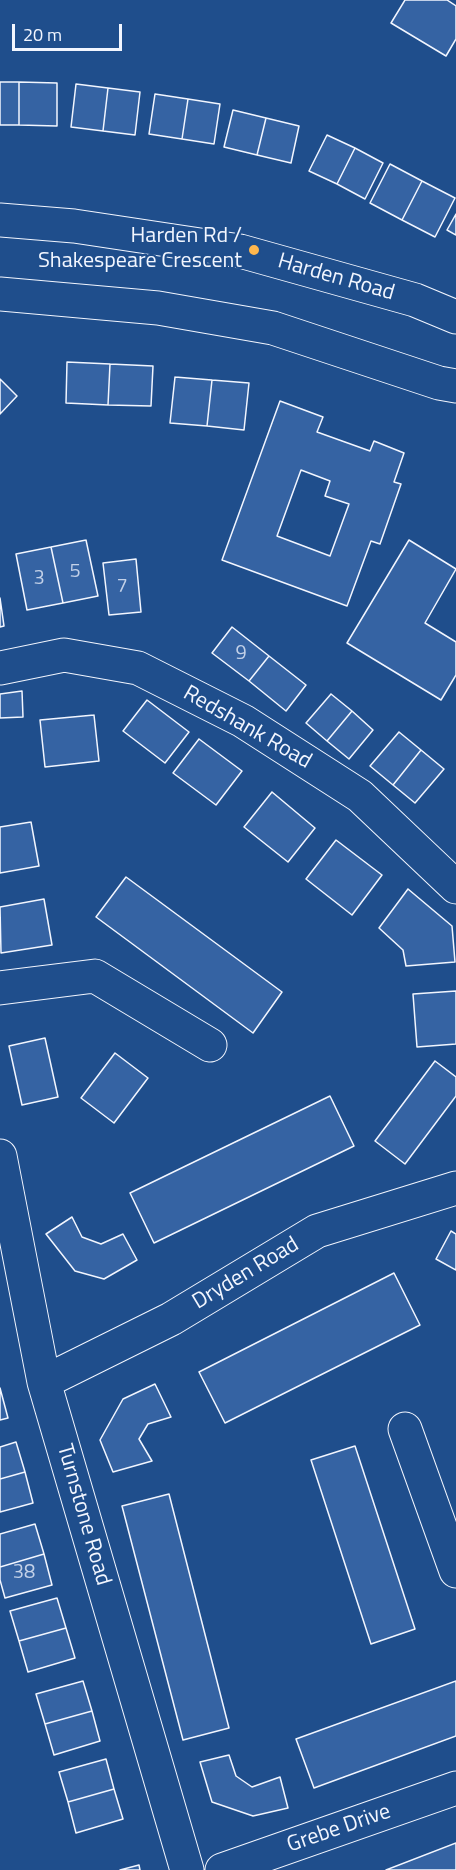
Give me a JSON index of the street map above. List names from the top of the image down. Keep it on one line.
{"streets":{"street":["Harden Road","Redshank Road","Dryden Road","Turnstone Road","Grebe Drive"]},"crossings":[["Dryden Road","Turnstone Road"]],"places":["Harden Rd / Shakespeare Crescent"],"house_numbers":["5","3","7","9","38"],"scale_bar":"20 m"}
